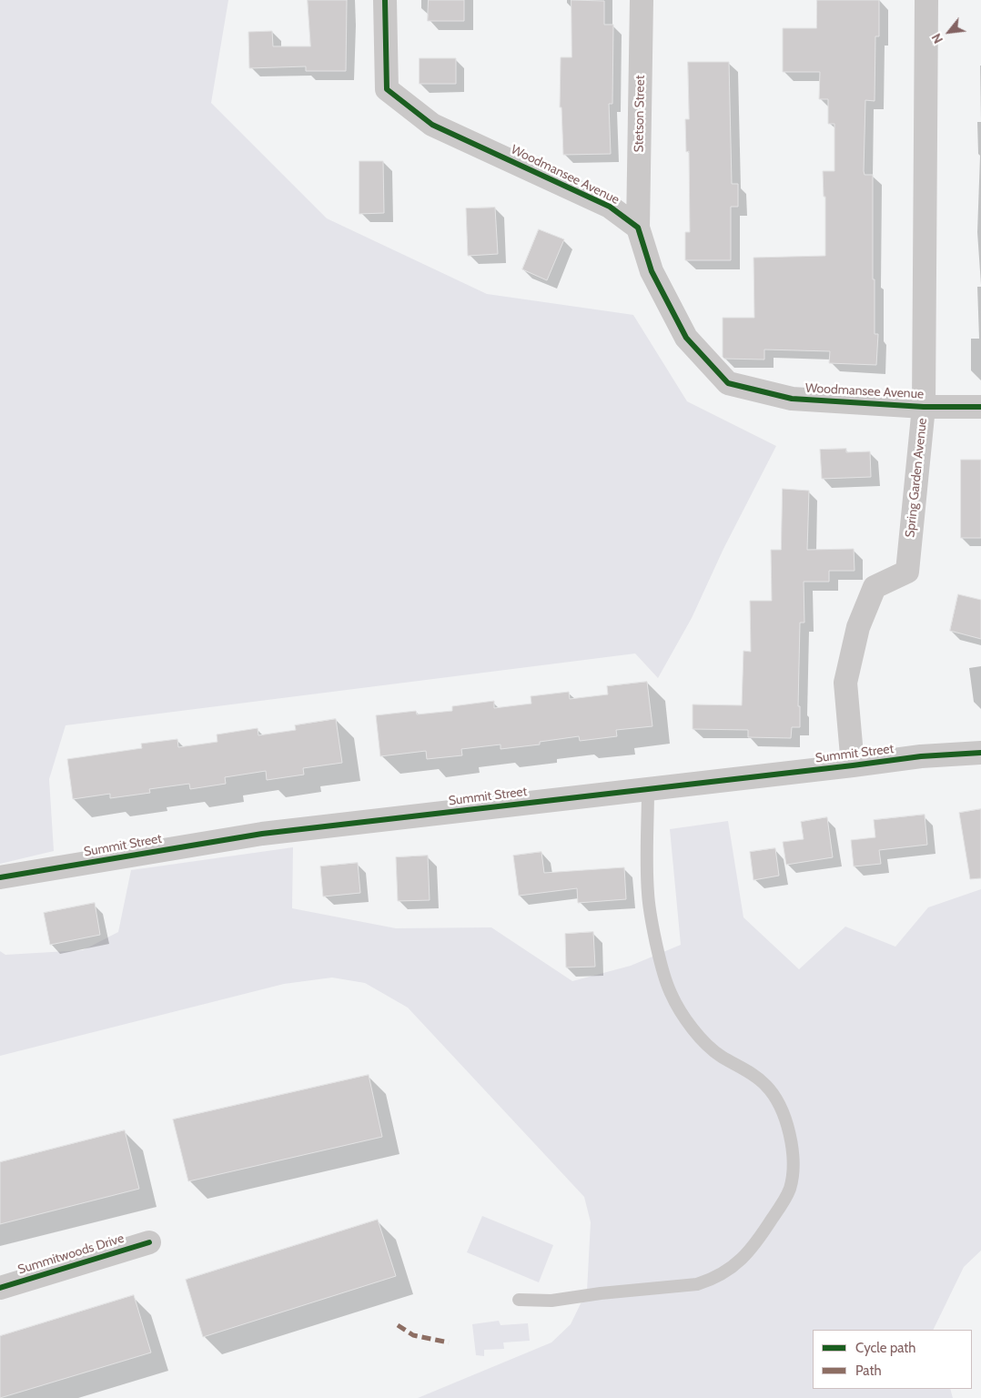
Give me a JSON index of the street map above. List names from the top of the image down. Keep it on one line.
{"streets":{"street":["Stetson Street","Woodmansee Avenue","Spring Garden Avenue","Summit Street","Summitwoods Drive"]},"crossings":[["Stetson Street","Woodmansee Avenue"],["Woodmansee Avenue","Spring Garden Avenue"],["Spring Garden Avenue","Summit Street"]],"legend":["Cycle path","Path"],"north":"bottom left"}
